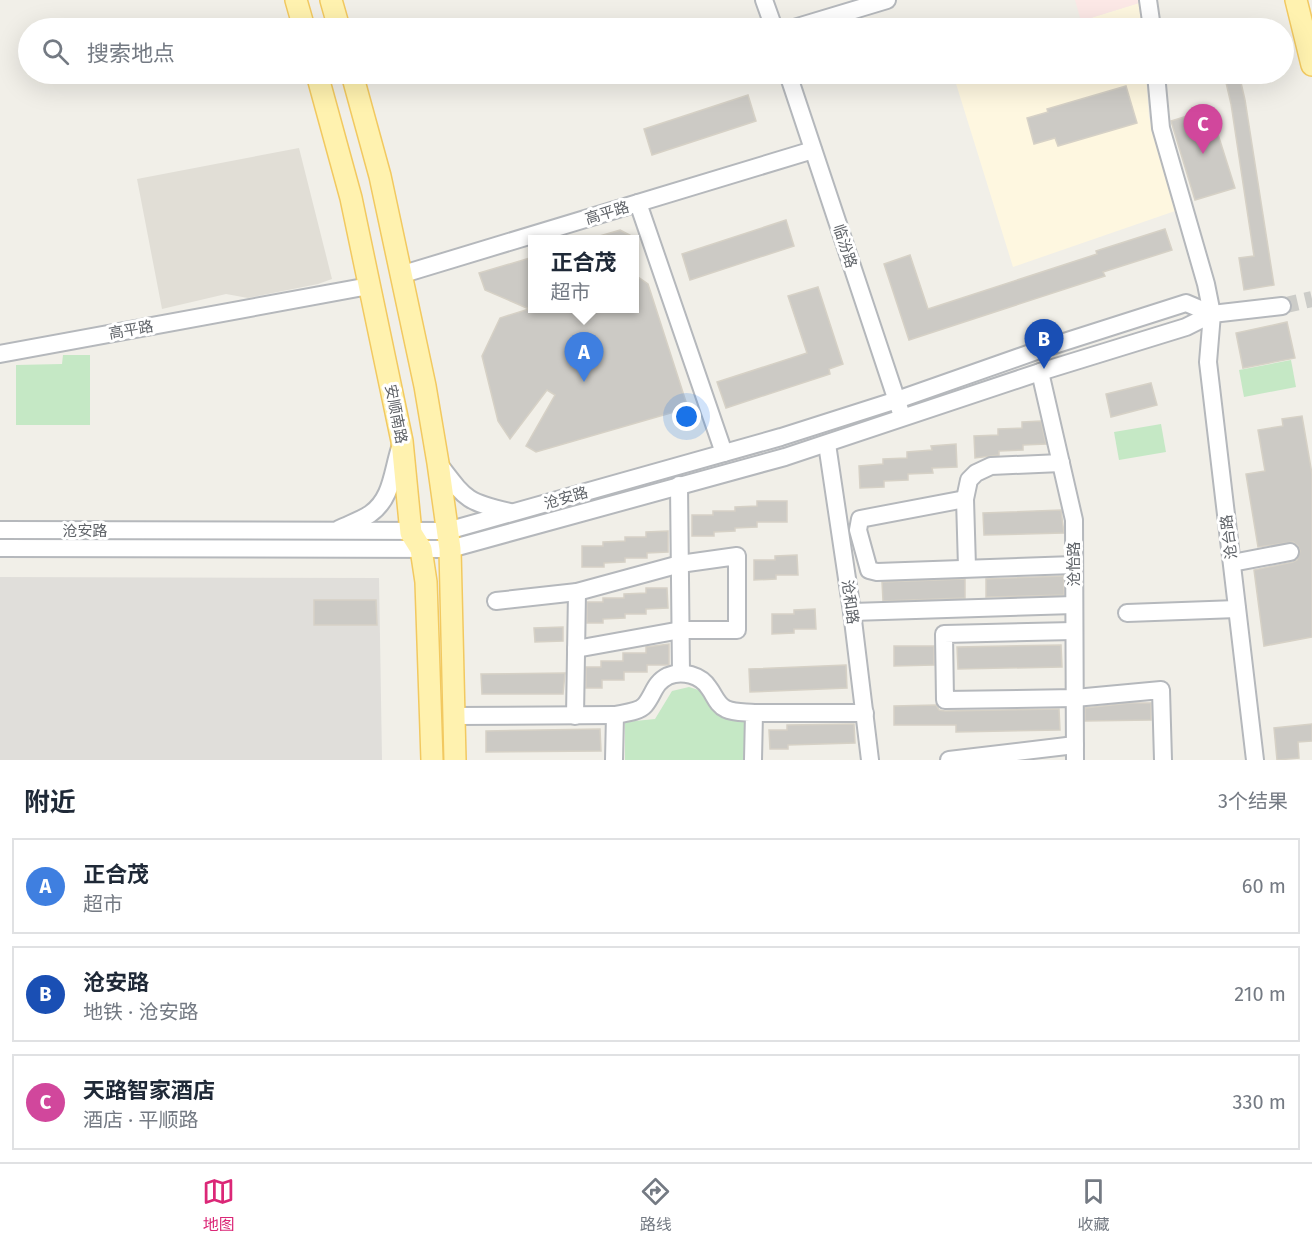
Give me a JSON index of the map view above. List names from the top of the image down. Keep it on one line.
{"streets":{"main road":["安顺南路"],"street":["高平路","临汾路","沧安路","沧台路","沧怡路","沧和路"]},"crossings":[["高平路","临汾路"],["高平路","安顺南路"],["临汾路","沧安路"],["安顺南路","沧安路"],["沧安路","沧台路"],["沧安路","沧怡路"],["沧安路","沧和路"]],"page":{"search":"搜索地点","pins":["C","B","A"],"popup":["正合茂","超市"],"heading":["附近","3个结果"],"list":[{"mark":"A","name":"正合茂","note":"超市","value":"60 m"},{"mark":"B","name":"沧安路","note":"地铁 · 沧安路","value":"210 m"},{"mark":"C","name":"天路智家酒店","note":"酒店 · 平顺路","value":"330 m"}],"nav":["地图","路线","收藏"]}}
